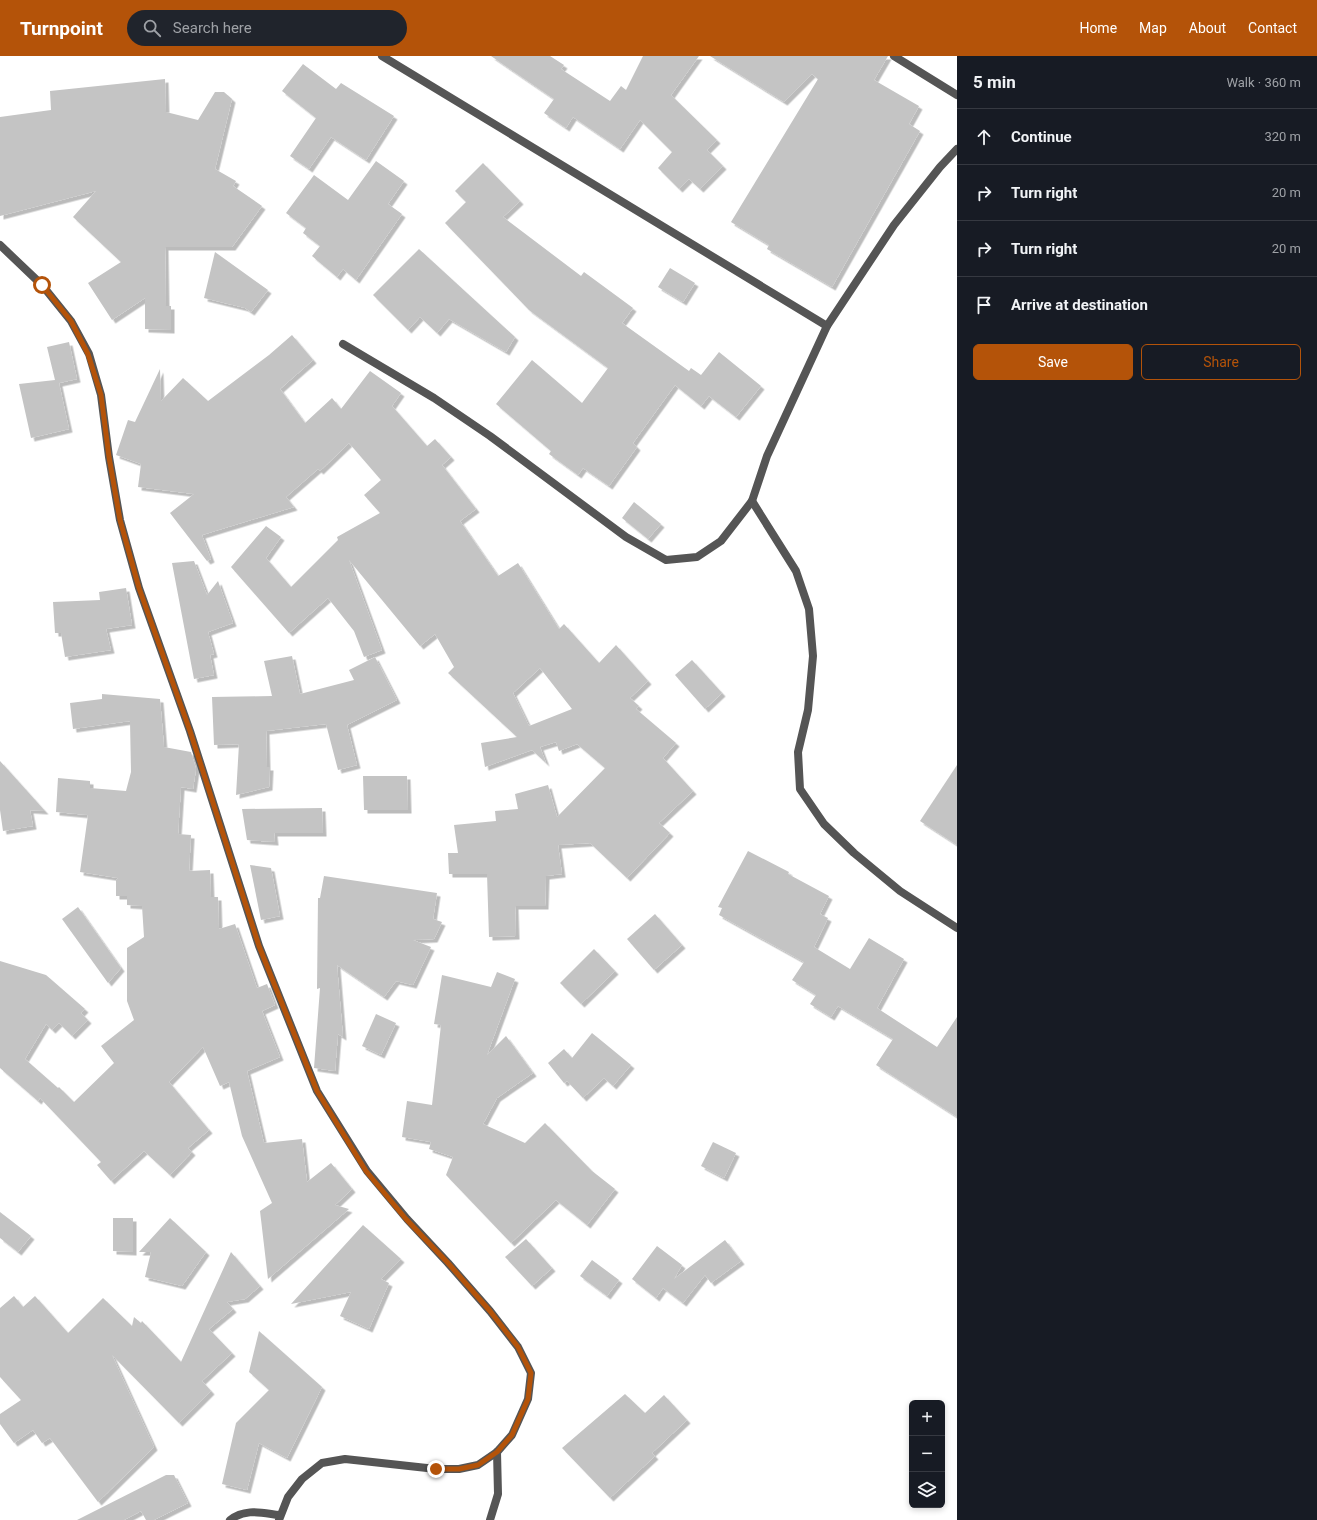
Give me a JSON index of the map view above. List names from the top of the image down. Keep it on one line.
{"page":{"header":"Turnpoint","search":"Search here","nav":["Home","Map","About","Contact"],"heading":["5 min","Walk · 360 m"],"list":[["Continue","320 m"],["Turn right","20 m"],["Turn right","20 m"],"Arrive at destination"],"buttons":["Save","Share"],"map_buttons":["+","−"]}}
